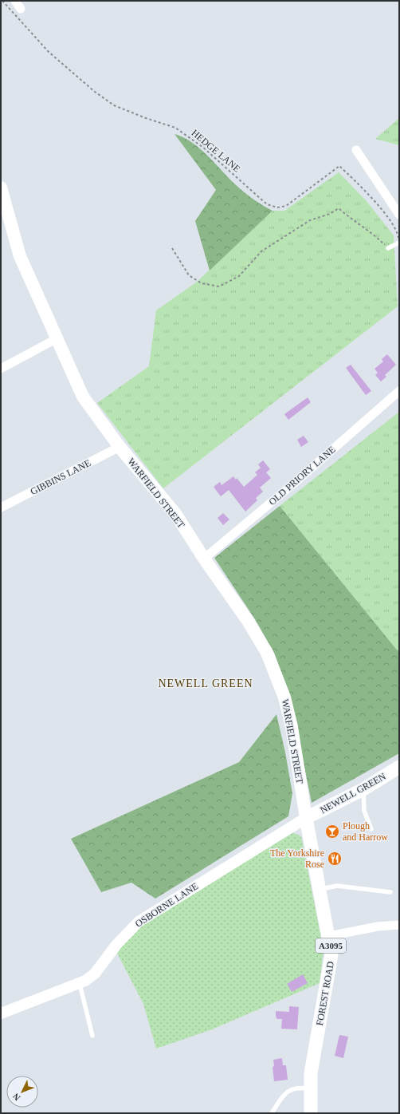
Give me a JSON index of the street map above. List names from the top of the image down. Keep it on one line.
{"streets":{"main road":["WARFIELD STREET","NEWELL GREEN","A3095","FOREST ROAD"],"street":["OLD PRIORY LANE","GIBBINS LANE","OSBORNE LANE"],"path":["HEDGE LANE"]},"crossings":[["OLD PRIORY LANE","WARFIELD STREET"],["GIBBINS LANE","WARFIELD STREET"],["WARFIELD STREET","NEWELL GREEN"],["WARFIELD STREET","OSBORNE LANE"],["WARFIELD STREET","FOREST ROAD"],["NEWELL GREEN","OSBORNE LANE"],["NEWELL GREEN","FOREST ROAD"],["OSBORNE LANE","FOREST ROAD"]],"districts":["NEWELL GREEN"],"places":{"bar":["Plough and Harrow"],"restaurant":["The Yorkshire Rose"]},"north":"bottom left"}
